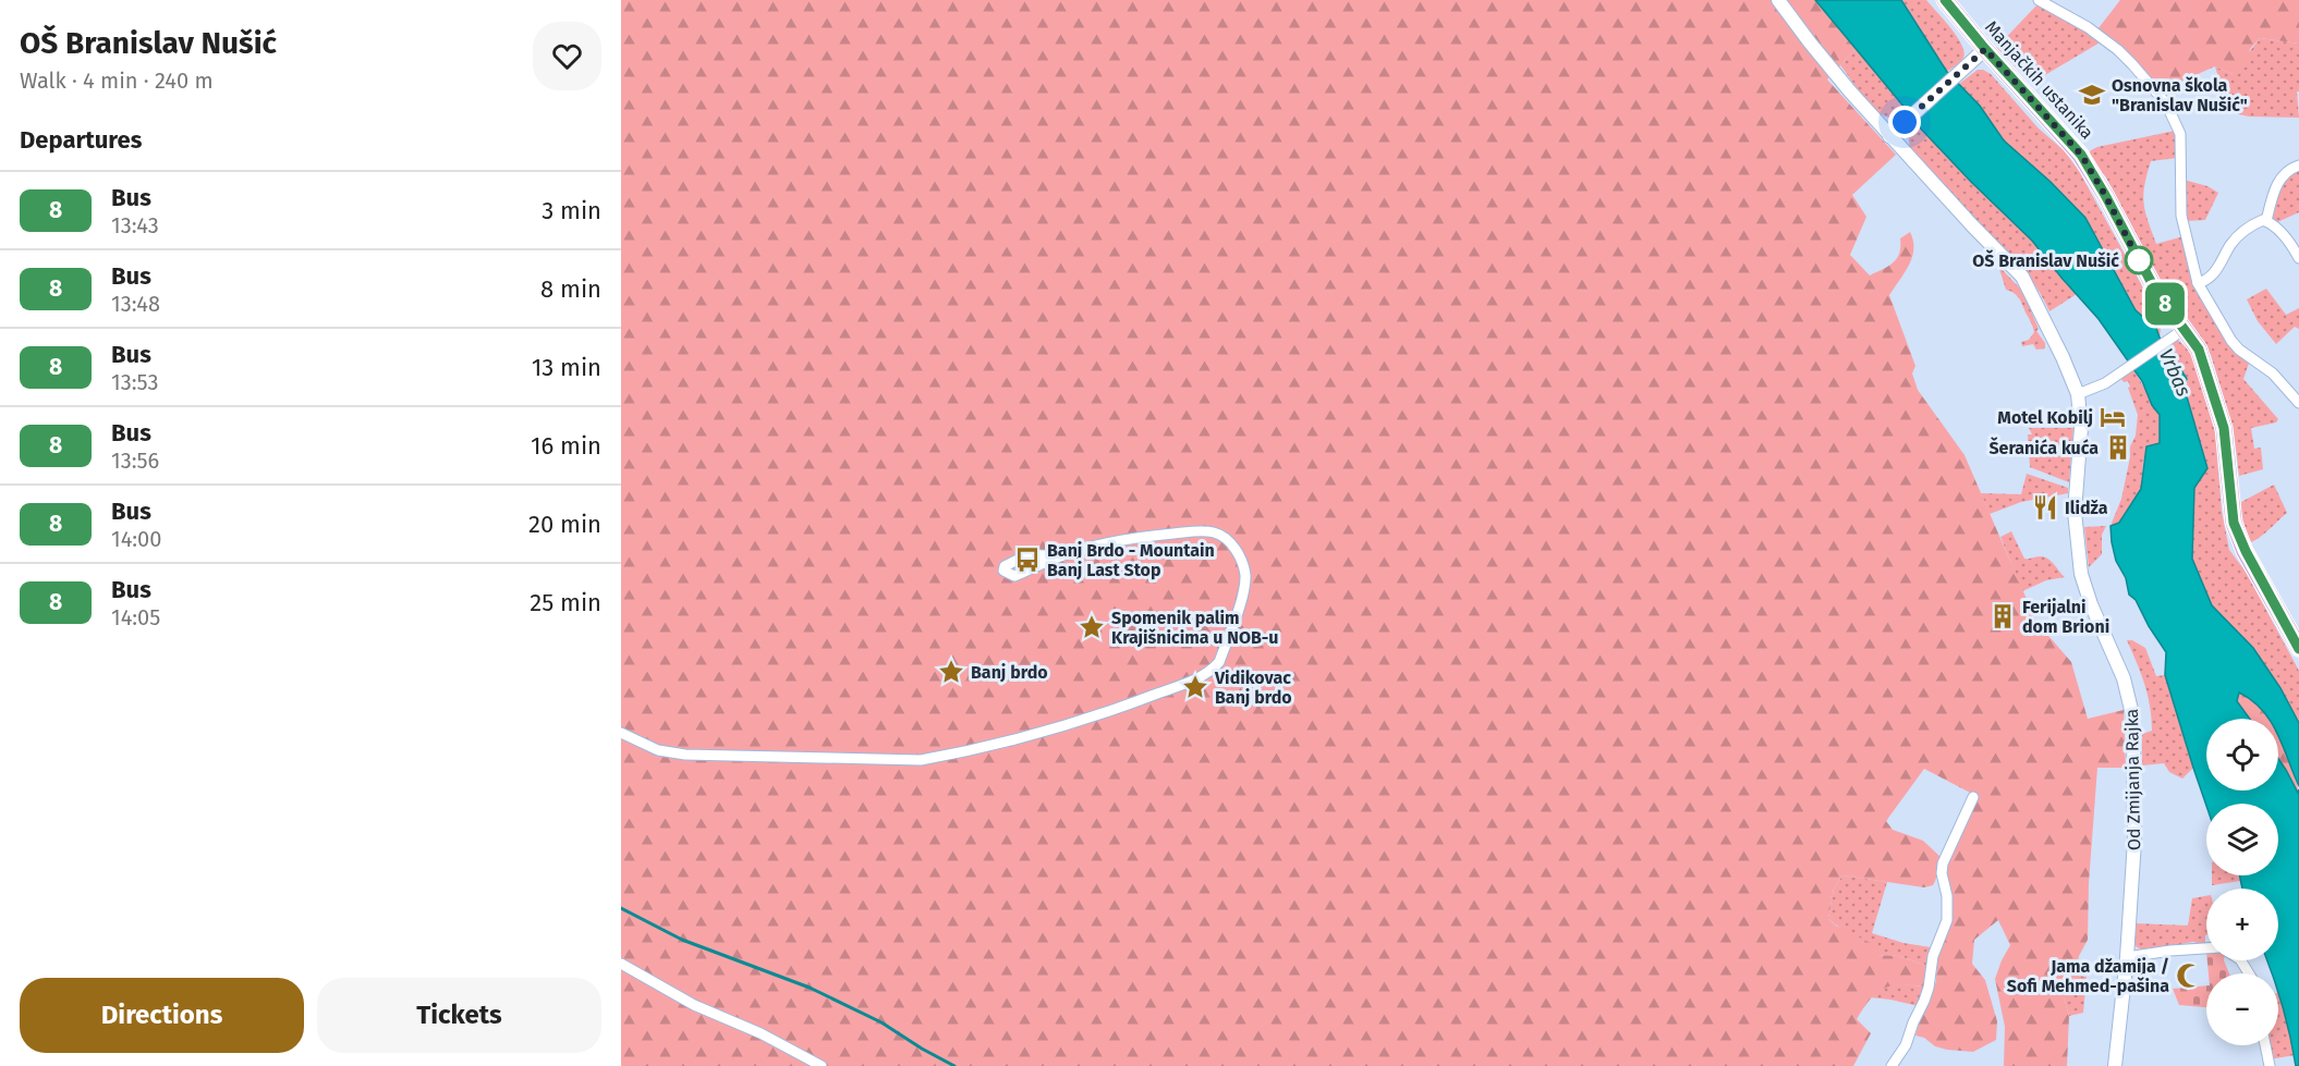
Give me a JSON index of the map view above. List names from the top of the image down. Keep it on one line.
{"streets":{"main road":["Manjačkih ustanika"],"street":["Od Zmijanja Rajka"]},"water":["Vrbas"],"places":{"school or university":["Osnovna škola \"Branislav Nušić\""],"other":["OŠ Branislav Nušić"],"hotel":["Motel Kobilj"],"building":["Šeranića kuća","Ferijalni dom Brioni"],"restaurant":["Ilidža"],"bus stop":["Banj Brdo - Mountain Banj Last Stop"],"place":["Spomenik palim Krajišnicima u NOB-u","Banj brdo","Vidikovac Banj brdo"],"mosque":["Jama džamija / Sofi Mehmed-pašina"]},"lines":["bus line 8"],"page":{"heading":[["OŠ Branislav Nušić","Walk · 4 min · 240 m"],"Departures"],"on_map":"8","list":[{"mark":"8","name":"Bus","note":"13:43","value":"3 min"},{"mark":"8","name":"Bus","note":"13:48","value":"8 min"},{"mark":"8","name":"Bus","note":"13:53","value":"13 min"},{"mark":"8","name":"Bus","note":"13:56","value":"16 min"},{"mark":"8","name":"Bus","note":"14:00","value":"20 min"},{"mark":"8","name":"Bus","note":"14:05","value":"25 min"}],"map_buttons":["+","−"],"buttons":["Directions","Tickets"]}}
